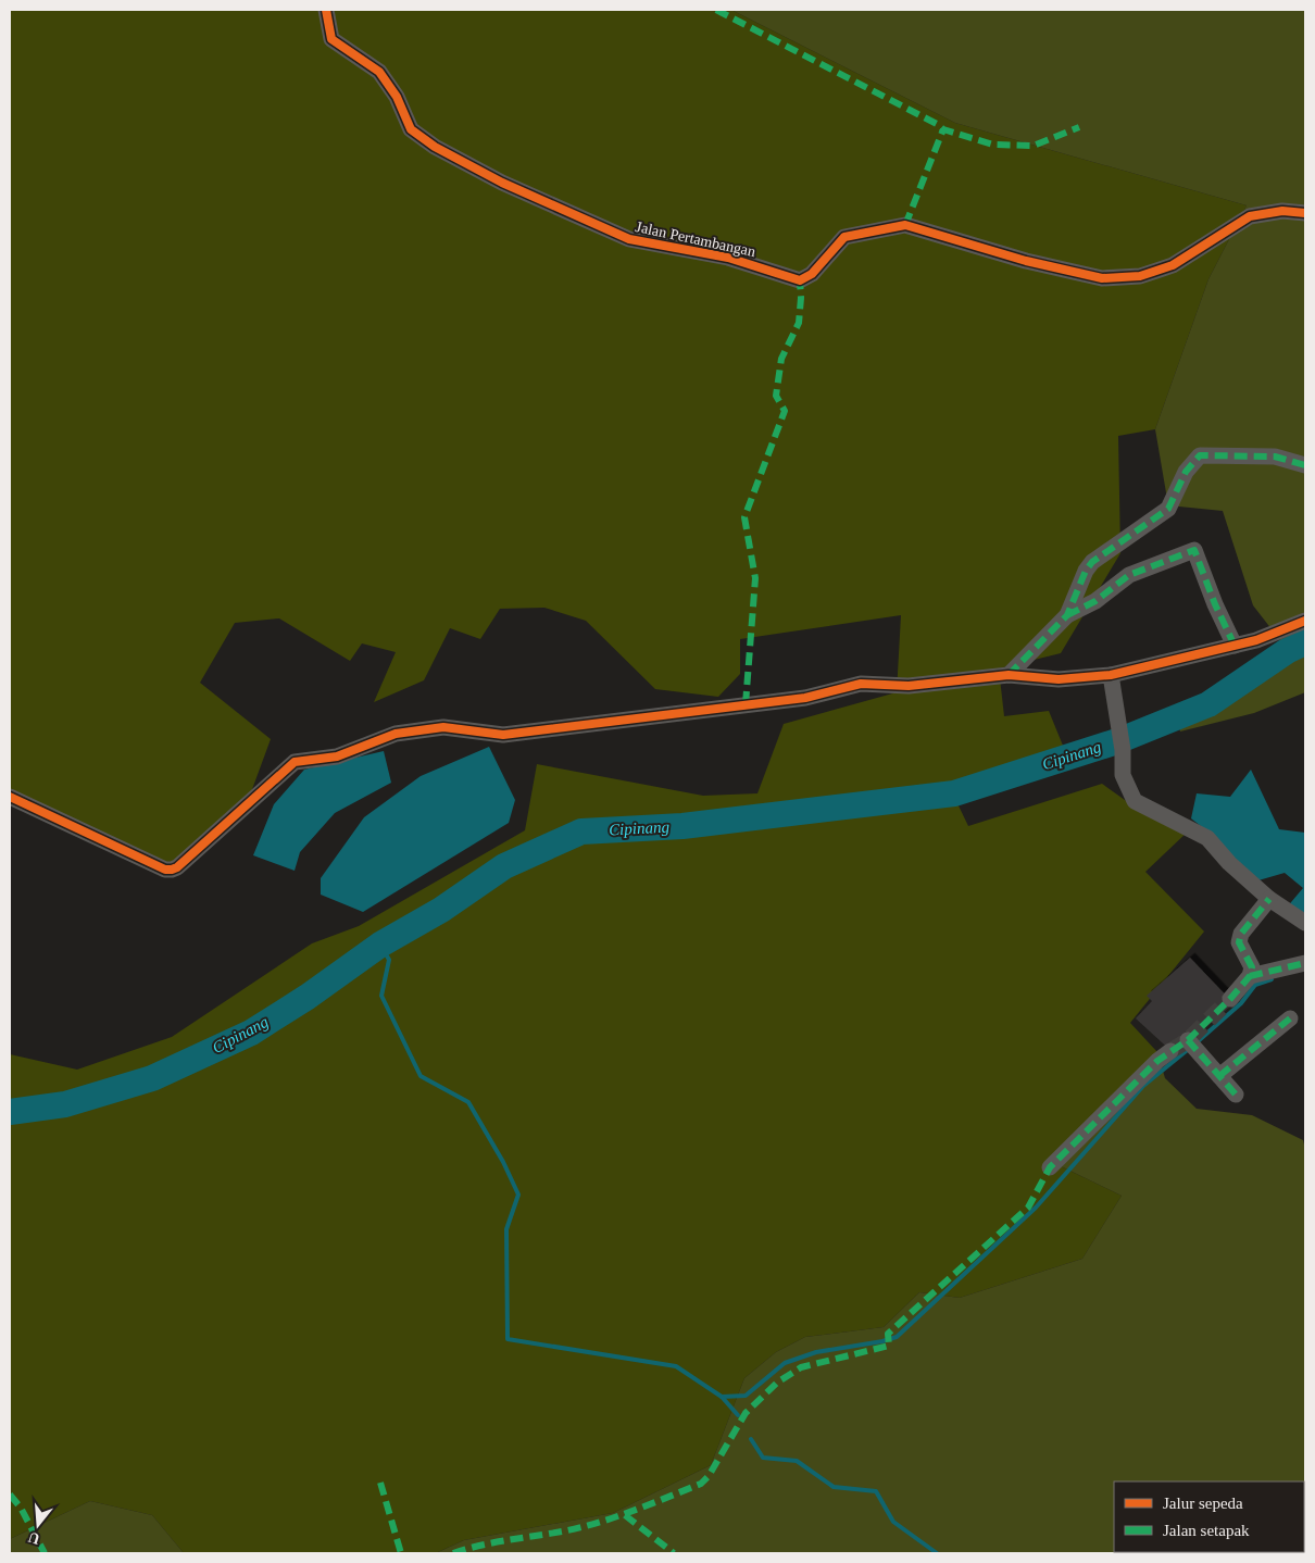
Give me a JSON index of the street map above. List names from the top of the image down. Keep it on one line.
{"streets":{"street":["Jalan Pertambangan"]},"water":["Cipinang"],"legend":["Jalur sepeda","Jalan setapak"],"north":"bottom"}
